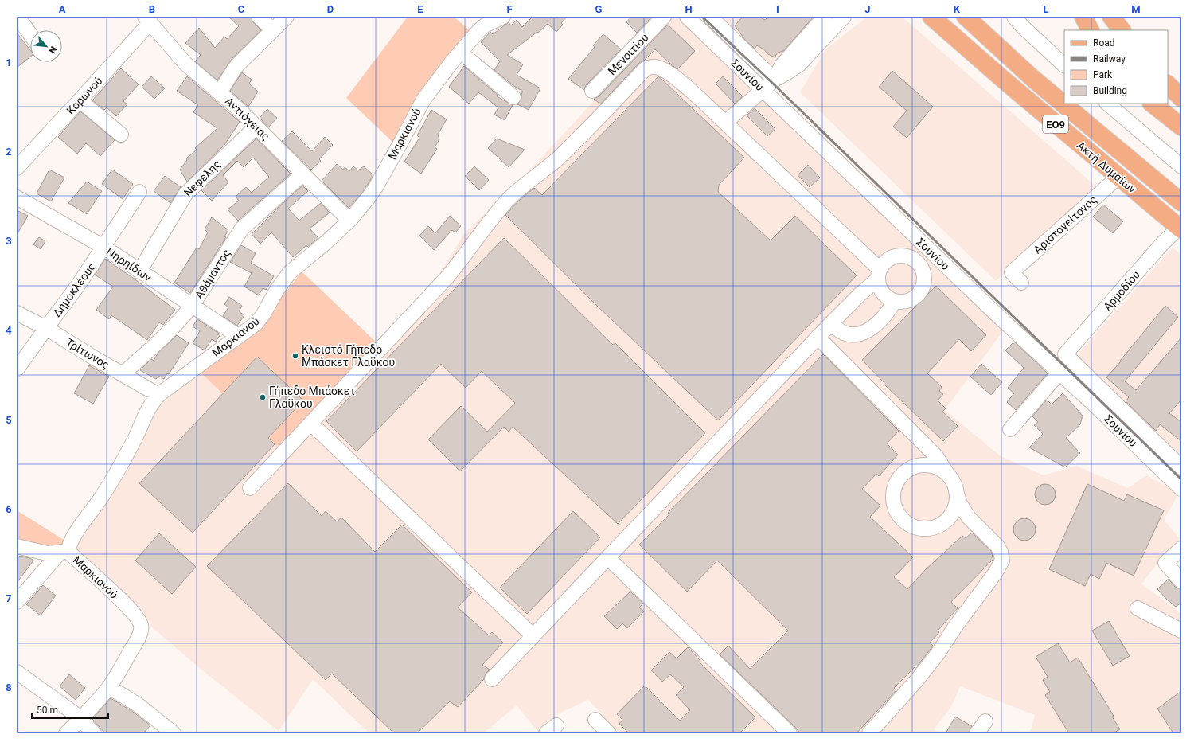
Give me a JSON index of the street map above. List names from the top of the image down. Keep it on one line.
{"streets":{"main road":["ΕΟ9","Ακτή Δυμαίων"],"street":["Μενοιτίου","Σουνίου","Κορωνού","Αντιόχειας","Μαρκιανού","Νεφέλης","Αριστογείτονος","Νηρηίδων","Αθάμαντος","Δημοκλέους","Αρμοδίου","Τρίτωνος"]},"crossings":[["Σουνίου","Αρμοδίου"],["Κορωνού","Αντιόχειας"],["Αντιόχειας","Μαρκιανού"],["Αντιόχειας","Νεφέλης"],["Αντιόχειας","Αθάμαντος"],["Μαρκιανού","Νηρηίδων"],["Μαρκιανού","Τρίτωνος"],["Ακτή Δυμαίων","Αριστογείτονος"],["Ακτή Δυμαίων","Αρμοδίου"],["Νεφέλης","Νηρηίδων"],["Νηρηίδων","Αθάμαντος"],["Νηρηίδων","Δημοκλέους"],["Αθάμαντος","Τρίτωνος"],["Δημοκλέους","Τρίτωνος"]],"places":["Κλειστό Γήπεδο Μπάσκετ Γλαΰκου","Γήπεδο Μπάσκετ Γλαΰκου"],"legend":["Road","Railway","Park","Building"],"scale_bar":"50 m","north":"bottom right","grid":{"columns":["A","B","C","D","E","F","G","H","I","J","K","L","M"],"rows":["1","2","3","4","5","6","7","8"]}}
